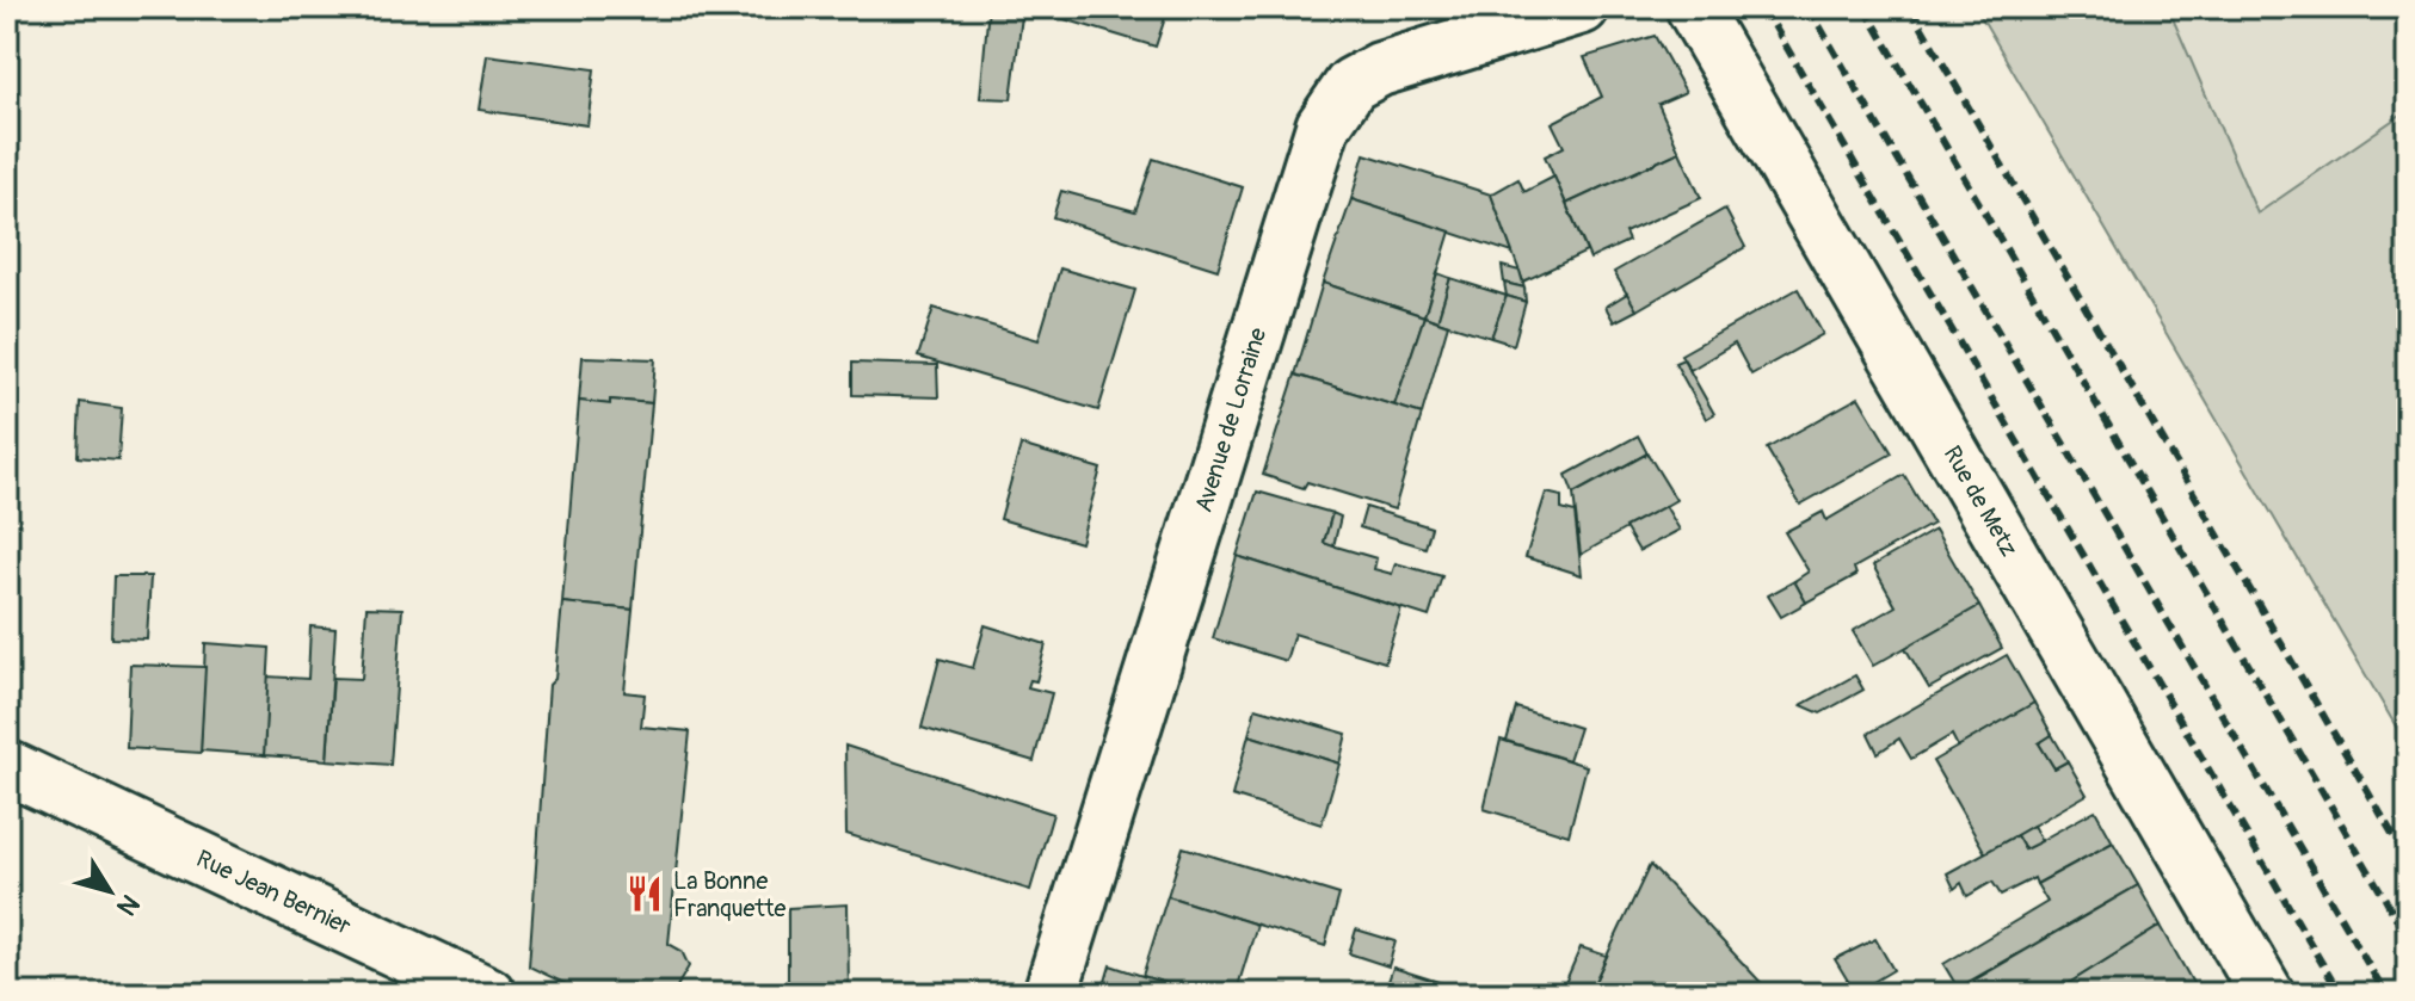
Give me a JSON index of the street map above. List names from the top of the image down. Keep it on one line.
{"streets":{"street":["Avenue de Lorraine","Rue de Metz","Rue Jean Bernier"]},"places":{"restaurant":["La Bonne Franquette"]},"north":"bottom right"}
